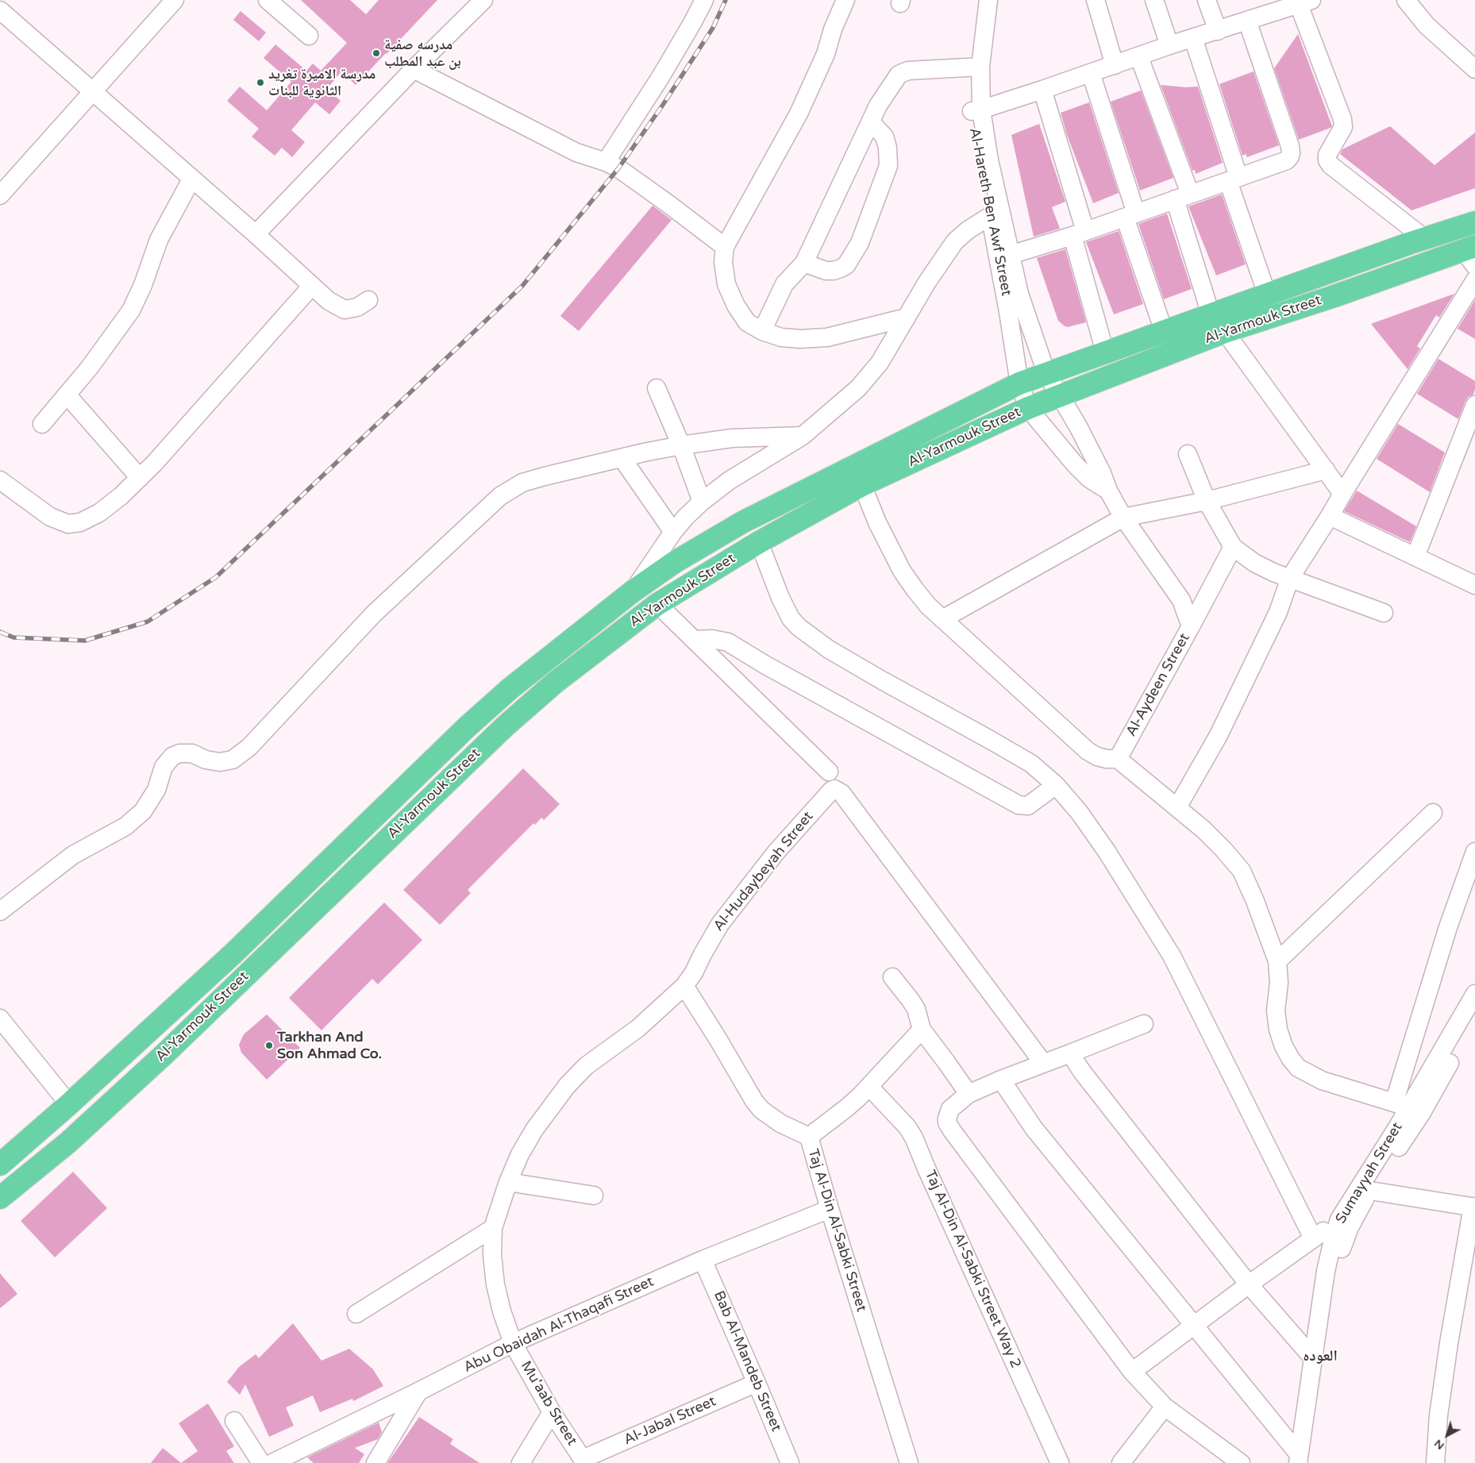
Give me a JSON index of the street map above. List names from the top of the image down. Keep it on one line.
{"streets":{"highway":["Al-Yarmouk Street"],"street":["Al-Hareth Ben Awf Street","Al-Aydeen Street","Al-Hudaybeyah Street","Sumayyah Street","Taj Al-Din Al-Sabki Street","Taj Al-Din Al-Sabki Street Way 2","Abu Obaidah Al-Thaqafi Street","Bab Al-Mandeb Street","Mu'aab Street","Al-Jabal Street"]},"crossings":[["Al-Hareth Ben Awf Street","Al-Yarmouk Street"],["Al-Hareth Ben Awf Street","Al-Aydeen Street"],["Al-Yarmouk Street","Al-Aydeen Street"],["Al-Hudaybeyah Street","Abu Obaidah Al-Thaqafi Street"],["Al-Hudaybeyah Street","Mu'aab Street"],["Taj Al-Din Al-Sabki Street","Taj Al-Din Al-Sabki Street Way 2"],["Taj Al-Din Al-Sabki Street","Abu Obaidah Al-Thaqafi Street"],["Abu Obaidah Al-Thaqafi Street","Bab Al-Mandeb Street"],["Abu Obaidah Al-Thaqafi Street","Mu'aab Street"],["Bab Al-Mandeb Street","Al-Jabal Street"],["Mu'aab Street","Al-Jabal Street"]],"districts":["العوده"],"places":["مدرسه صفية بن عبد المطلب","مدرسة الاميرة تغريد الثانوية للبنات","Tarkhan And Son Ahmad Co."],"north":"bottom left"}
